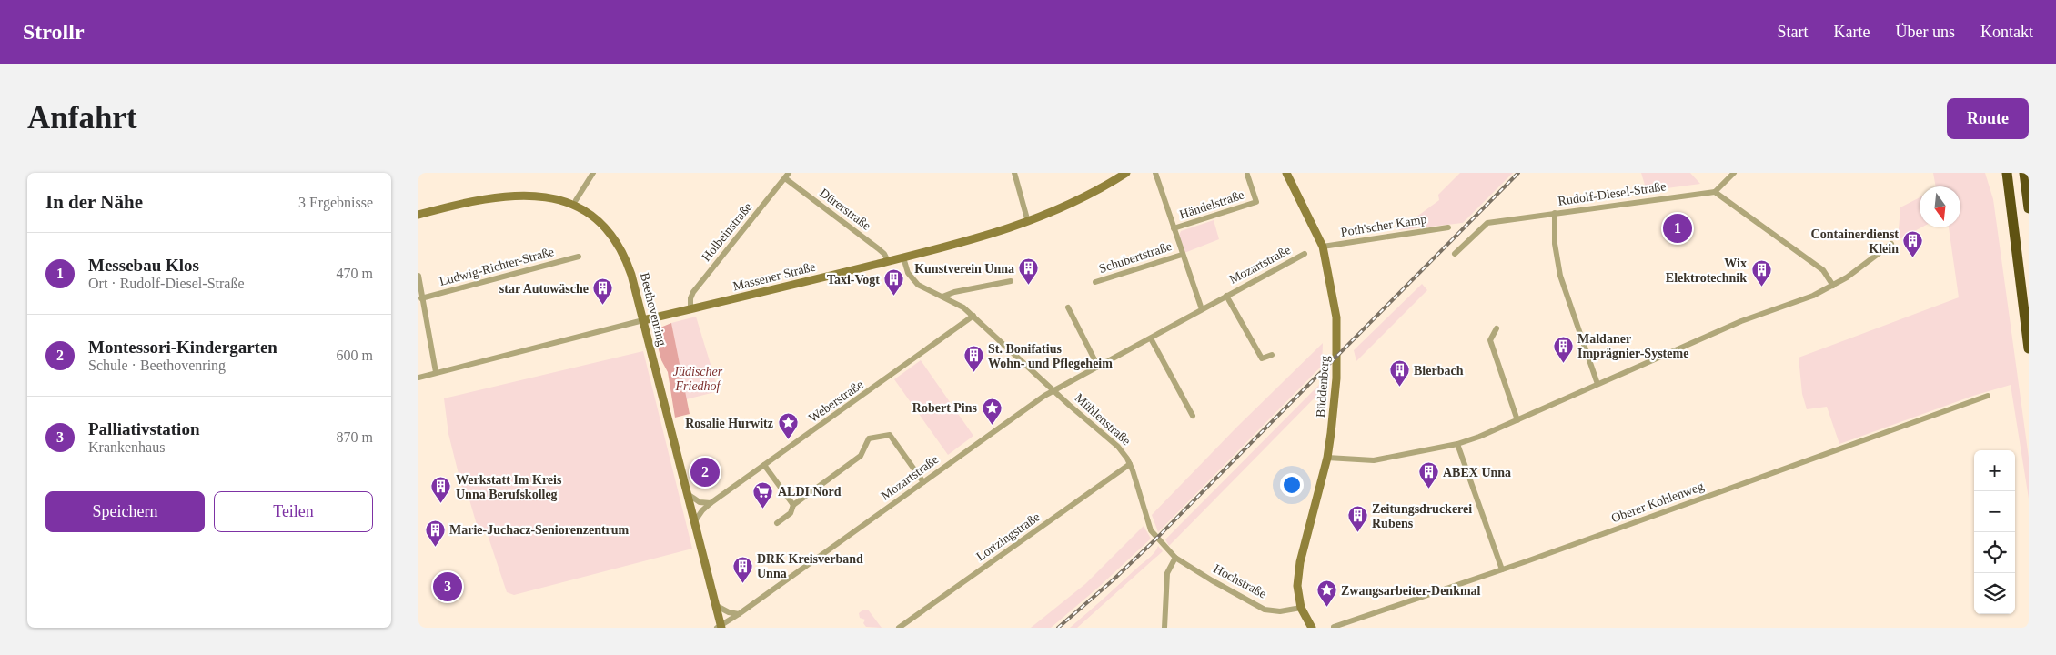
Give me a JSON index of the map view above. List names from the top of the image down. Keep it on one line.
{"streets":{"main road":["Massener Straße","Beethovenring","Büddenberg"],"street":["Rudolf-Diesel-Straße","Händelstraße","Dürerstraße","Poth'scher Kamp","Holbeinstraße","Schubertstraße","Mozartstraße","Ludwig-Richter-Straße","Weberstraße","Mühlenstraße","Oberer Kohlenweg","Lortzingstraße","Hochstraße"]},"crossings":[["Händelstraße","Schubertstraße"],["Händelstraße","Mozartstraße"],["Dürerstraße","Holbeinstraße"],["Dürerstraße","Massener Straße"],["Poth'scher Kamp","Büddenberg"],["Holbeinstraße","Massener Straße"],["Mozartstraße","Beethovenring"],["Mozartstraße","Mühlenstraße"],["Massener Straße","Beethovenring"],["Massener Straße","Mühlenstraße"],["Beethovenring","Weberstraße"],["Büddenberg","Hochstraße"],["Weberstraße","Mühlenstraße"],["Mühlenstraße","Lortzingstraße"],["Mühlenstraße","Hochstraße"]],"parks":["Jüdischer Friedhof"],"places":{"building":["Containerdienst Klein","Kunstverein Unna","Wix Elektrotechnik","Taxi-Vogt","star Autowäsche","Maldaner Imprägnier-Systeme","St. Bonifatius Wohn- und Pflegeheim","Bierbach","ABEX Unna","Werkstatt Im Kreis Unna Berufskolleg","Zeitungsdruckerei Rubens","Marie-Juchacz-Seniorenzentrum","DRK Kreisverband Unna"],"place":["Robert Pins","Rosalie Hurwitz","Zwangsarbeiter-Denkmal"],"supermarket":["ALDI Nord"]},"north":"bottom","page":{"header":"Strollr","nav":["Start","Karte","Über uns","Kontakt"],"buttons":["Route",["Speichern","Teilen"]],"title":"Anfahrt","heading":["In der Nähe","3 Ergebnisse"],"pins":["1","2","3"],"list":[{"mark":"1","name":"Messebau Klos","note":"Ort · Rudolf-Diesel-Straße","value":"470 m"},{"mark":"2","name":"Montessori-Kindergarten","note":"Schule · Beethovenring","value":"600 m"},{"mark":"3","name":"Palliativstation","note":"Krankenhaus","value":"870 m"}],"map_buttons":["+","−"]}}
